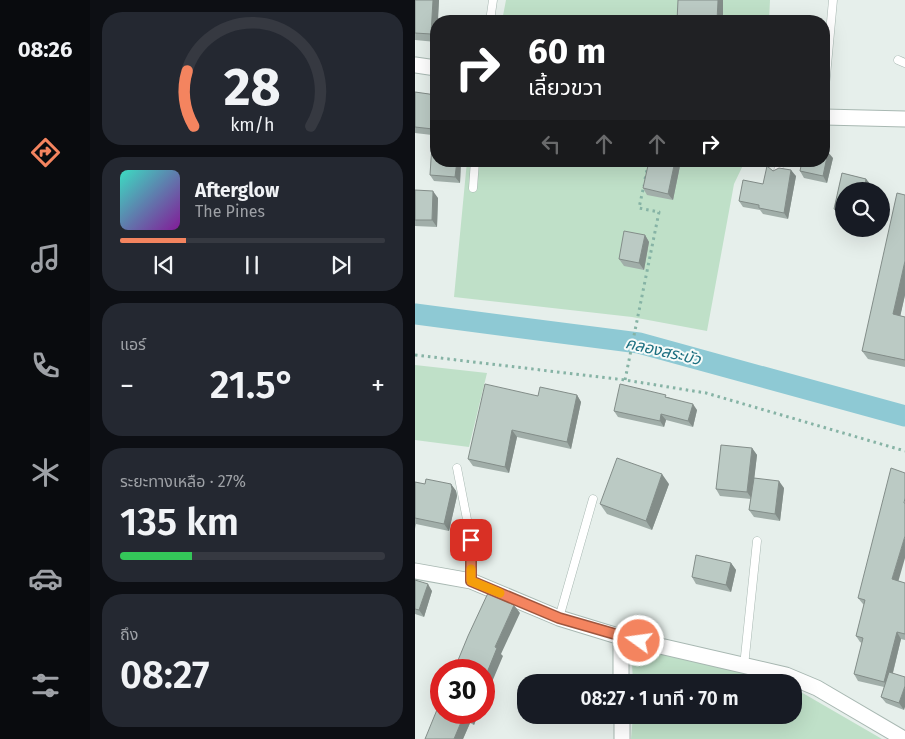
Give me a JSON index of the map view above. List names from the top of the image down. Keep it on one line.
{"water":["คลองสระบัว"],"page":{"tabs":"08:26","turn":["60 m","เลี้ยวขวา"],"song":["Afterglow","The Pines"],"tile":["แอร์",["ระยะทางเหลือ · 27%","135 km"],["ถึง","08:27"]],"heat":["−","21.5°","+"],"limit":"30","trip":"08:27 · 1 นาที · 70 m","gauge":["28","km/h"]}}
